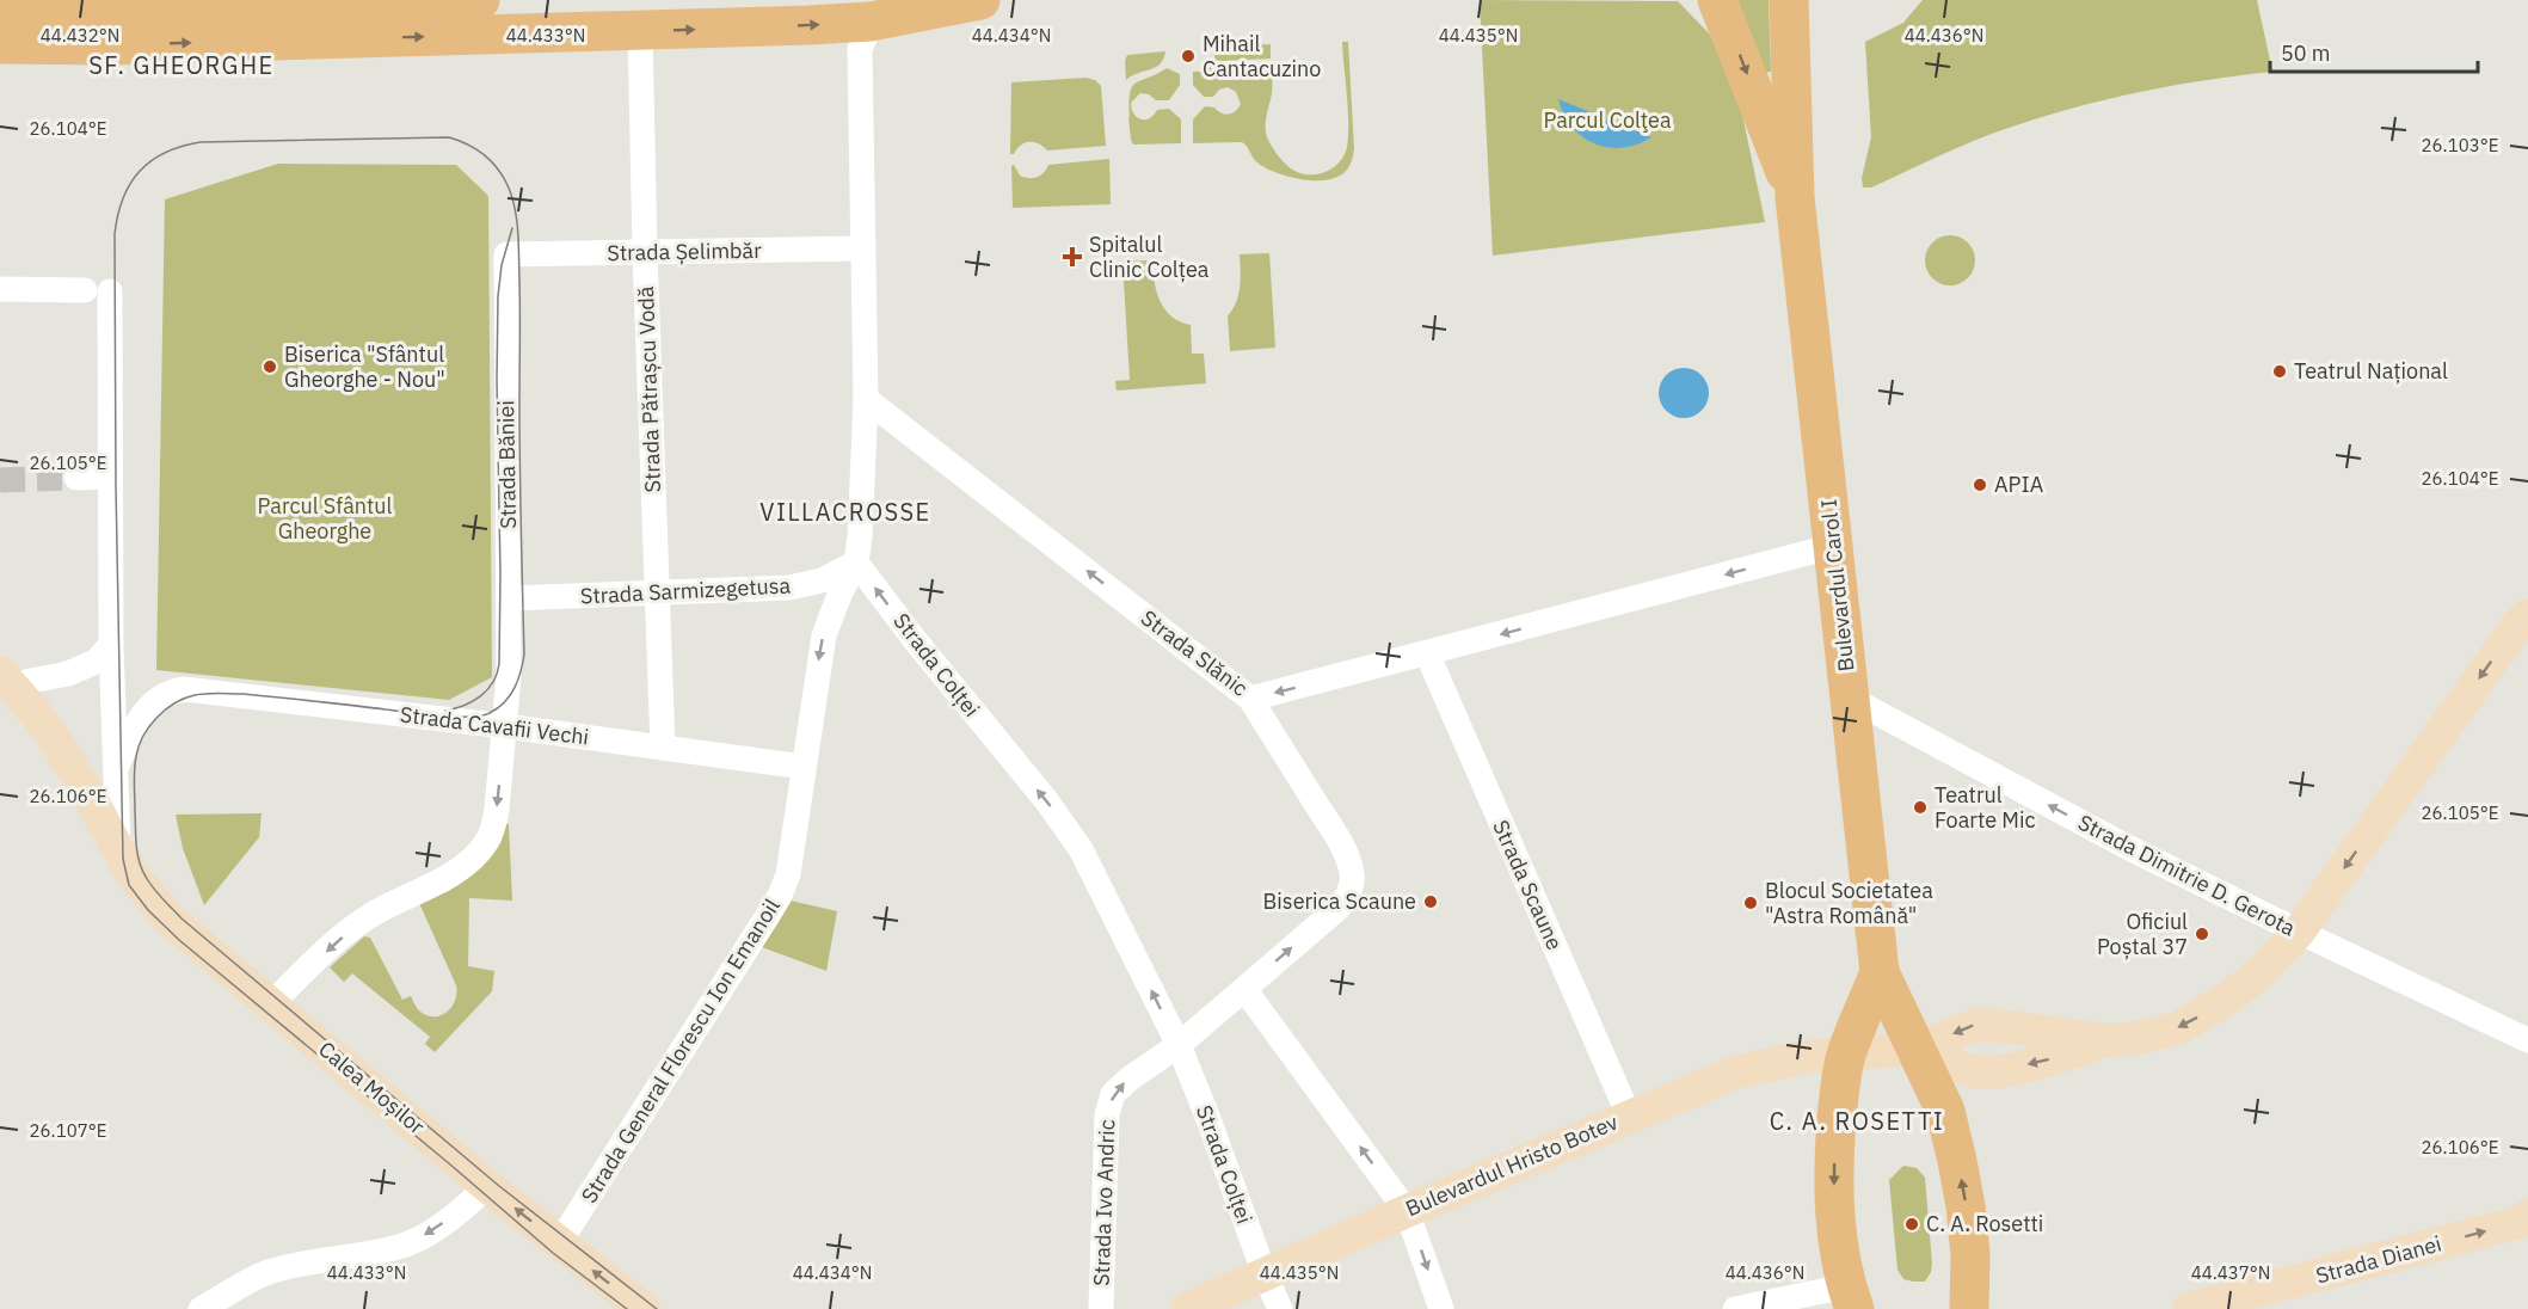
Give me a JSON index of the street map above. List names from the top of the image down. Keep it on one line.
{"streets":{"main road":["Bulevardul Carol I"],"street":["Strada Șelimbăr","Strada Pătrașcu Vodă","Strada Băniei","Strada Sarmizegetusa","Strada Slănic","Strada Colței","Strada Cavafii Vechi","Strada Dimitrie D. Gerota","Strada Scaune","Strada General Florescu Ion Emanoil","Calea Moșilor","Bulevardul Hristo Botev","Strada Ivo Andric","Strada Dianei"]},"crossings":[["Strada Șelimbăr","Strada Pătrașcu Vodă"],["Strada Șelimbăr","Strada Băniei"],["Strada Pătrașcu Vodă","Strada Sarmizegetusa"],["Strada Pătrașcu Vodă","Strada Cavafii Vechi"],["Strada Băniei","Strada Sarmizegetusa"],["Strada Băniei","Strada Cavafii Vechi"],["Strada Băniei","Calea Moșilor"],["Bulevardul Carol I","Strada Slănic"],["Bulevardul Carol I","Strada Dimitrie D. Gerota"],["Strada Sarmizegetusa","Strada Colței"],["Strada Sarmizegetusa","Strada General Florescu Ion Emanoil"],["Strada Slănic","Strada Scaune"],["Strada Slănic","Strada Ivo Andric"],["Strada Colței","Strada General Florescu Ion Emanoil"],["Strada Colței","Bulevardul Hristo Botev"],["Strada Colței","Strada Ivo Andric"],["Strada Cavafii Vechi","Strada General Florescu Ion Emanoil"],["Strada Scaune","Bulevardul Hristo Botev"],["Strada General Florescu Ion Emanoil","Calea Moșilor"]],"one_way":["Strada Băniei","Strada Slănic","Strada Colței","Strada Dimitrie D. Gerota","Strada Ivo Andric"],"districts":["SF. GHEORGHE","VILLACROSSE","C. A. ROSETTI"],"parks":["Parcul Colţea","Parcul Sfântul Gheorghe"],"places":{"other":["Mihail Cantacuzino","Biserica \"Sfântul Gheorghe - Nou\"","Teatrul Național","APIA","Teatrul Foarte Mic","Biserica Scaune","Blocul Societatea \"Astra Română\"","Oficiul Poștal 37","C. A. Rosetti"],"health":["Spitalul Clinic Colțea"]},"scale_bar":"50 m","coordinates":["44.432°N","44.433°N","44.434°N","44.435°N","44.436°N","26.104°E","26.103°E","26.105°E","26.106°E","26.107°E","44.437°N"]}
